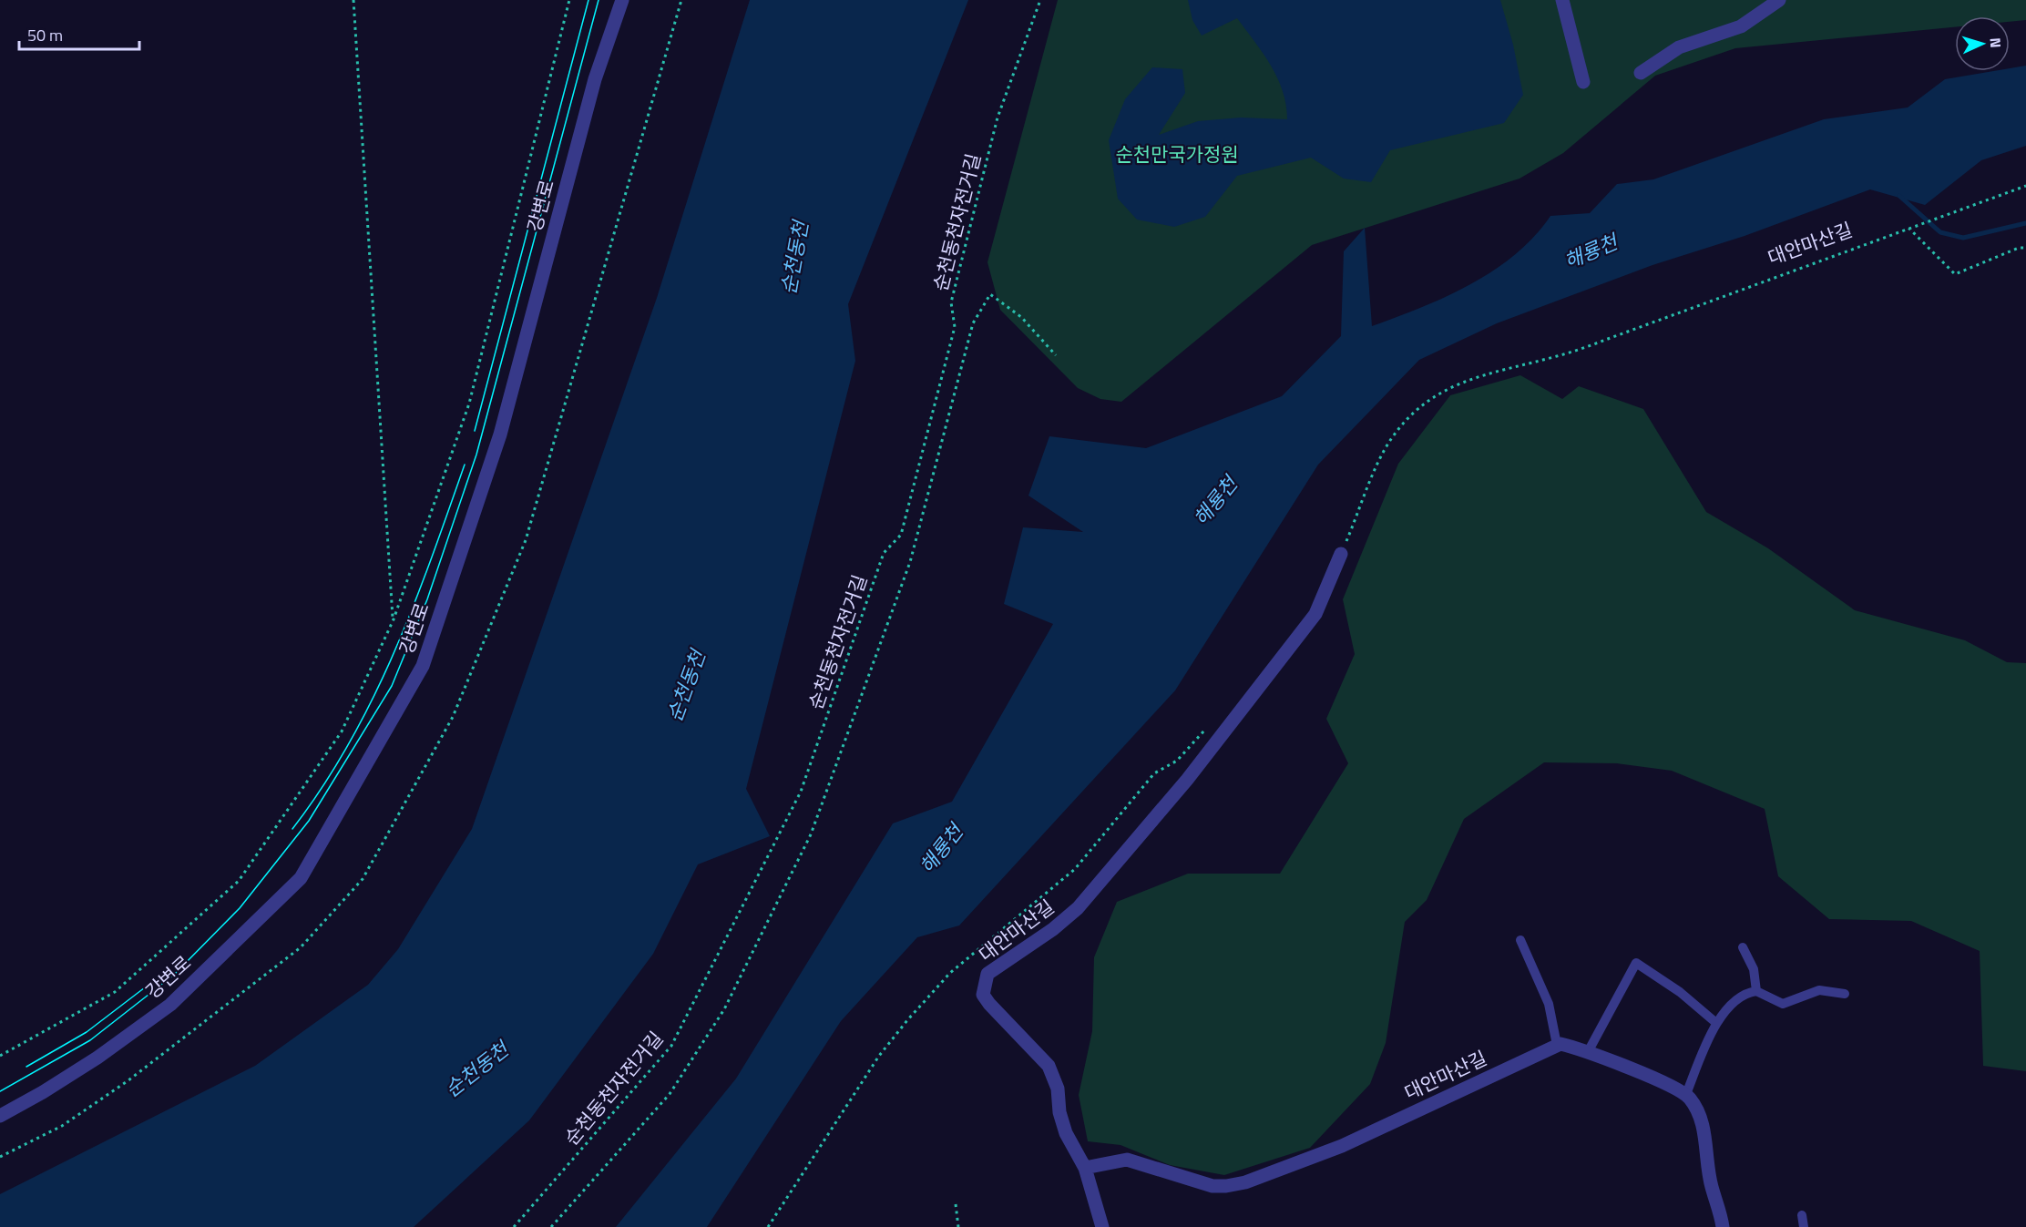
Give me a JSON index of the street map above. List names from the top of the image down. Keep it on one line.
{"streets":{"street":["강변로","대안마산길"],"path":["순천동천자전거길"]},"water":["해룡천","순천동천"],"parks":["순천만국가정원"],"scale_bar":"50 m","north":"right"}
